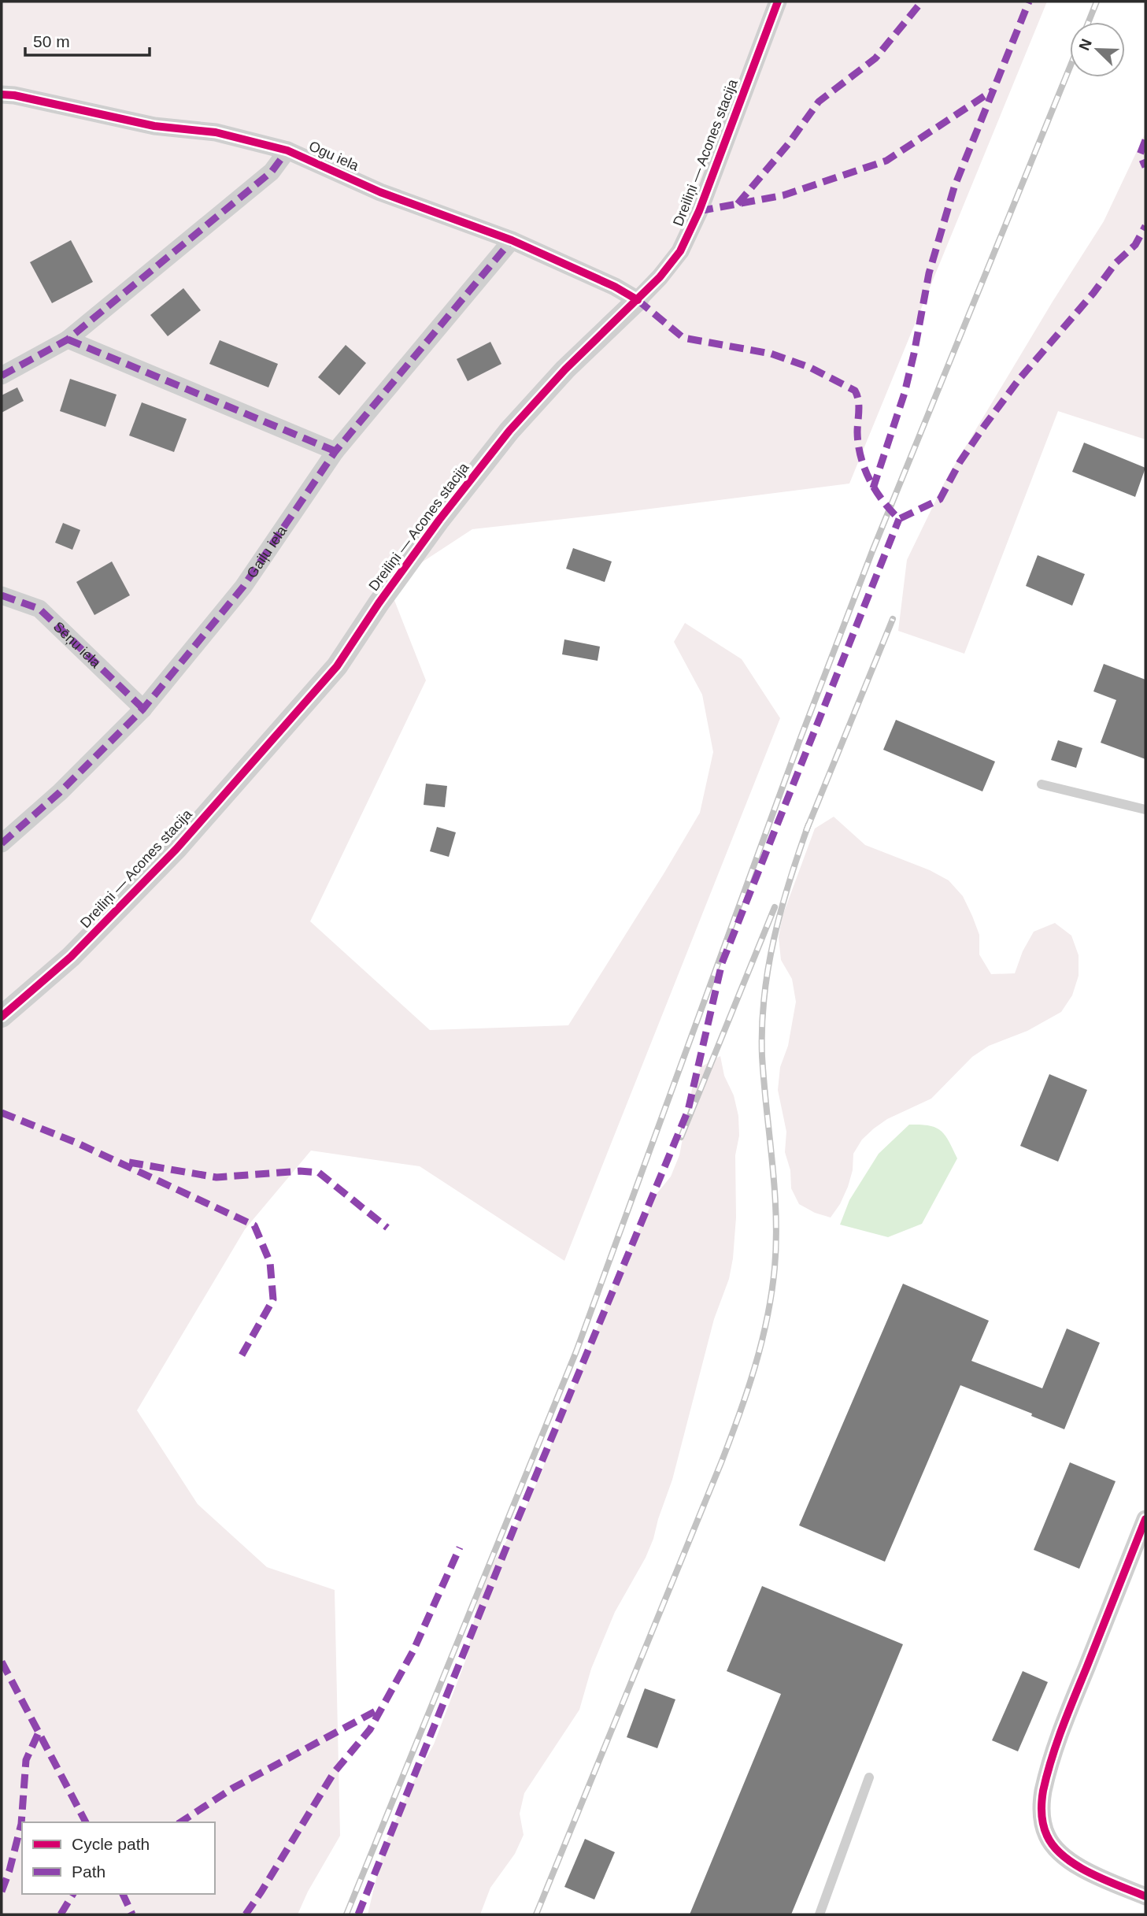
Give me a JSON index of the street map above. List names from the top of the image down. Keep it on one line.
{"streets":{"street":["Dreiliņi — Acones stacija","Ogu iela","Gaiļu iela","Sēņu iela"]},"crossings":[["Dreiliņi — Acones stacija","Ogu iela"],["Ogu iela","Gaiļu iela"],["Gaiļu iela","Sēņu iela"]],"legend":["Cycle path","Path"],"scale_bar":"50 m","north":"top left"}
